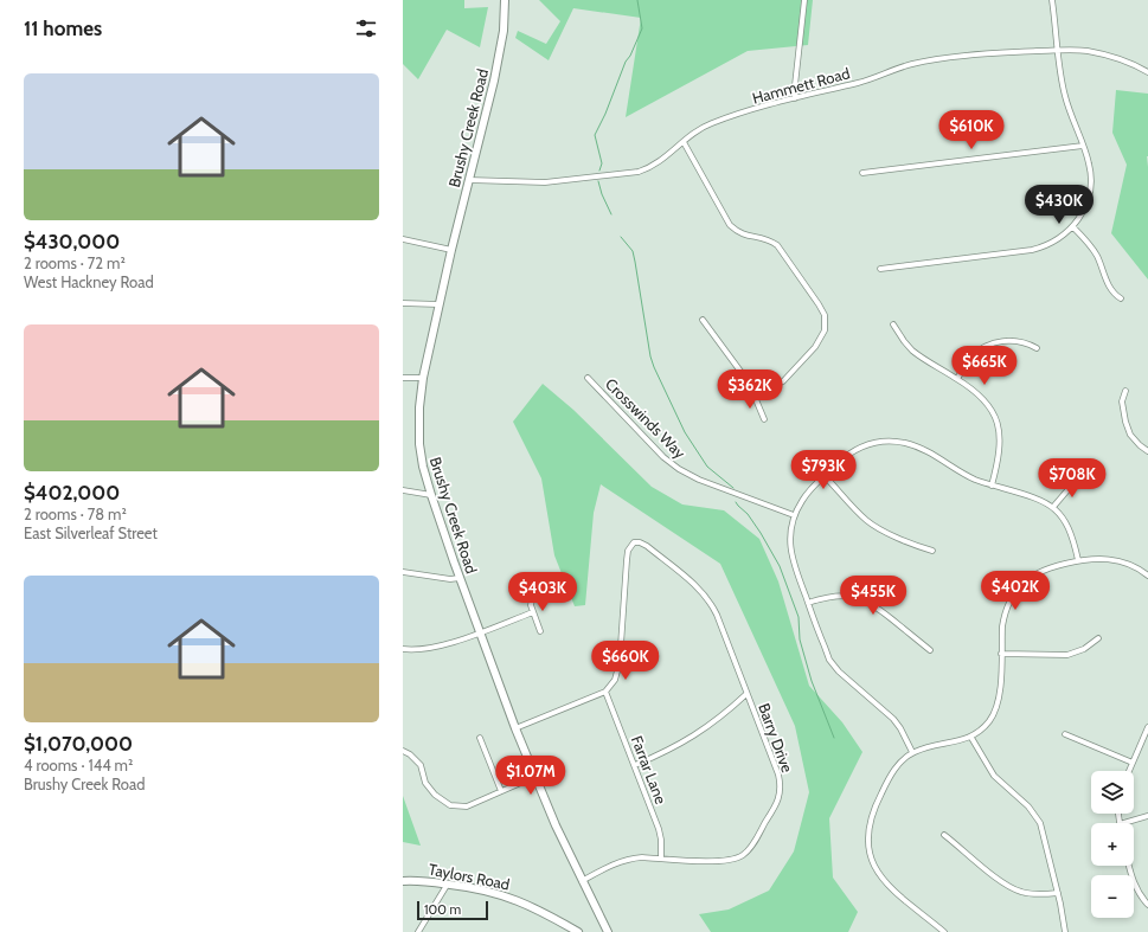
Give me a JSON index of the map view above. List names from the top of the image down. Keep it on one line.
{"streets":{"main road":["Brushy Creek Road","Taylors Road"],"street":["Hammett Road","Crosswinds Way","Barry Drive","Farrar Lane"]},"crossings":[["Hammett Road","Brushy Creek Road"],["Brushy Creek Road","Barry Drive"],["Barry Drive","Farrar Lane"]],"scale_bar":"100 m","page":{"heading":"11 homes","list":[{"name":"$430,000","note":"2 rooms · 72 m² · West Hackney Road"},{"name":"$402,000","note":"2 rooms · 78 m² · East Silverleaf Street"},{"name":"$1,070,000","note":"4 rooms · 144 m² · Brushy Creek Road"}],"price":["$610K","$430K","$665K","$362K","$793K","$708K","$402K","$403K","$455K","$660K","$1.07M"],"map_buttons":["+","−"],"scale":"100 m"}}
